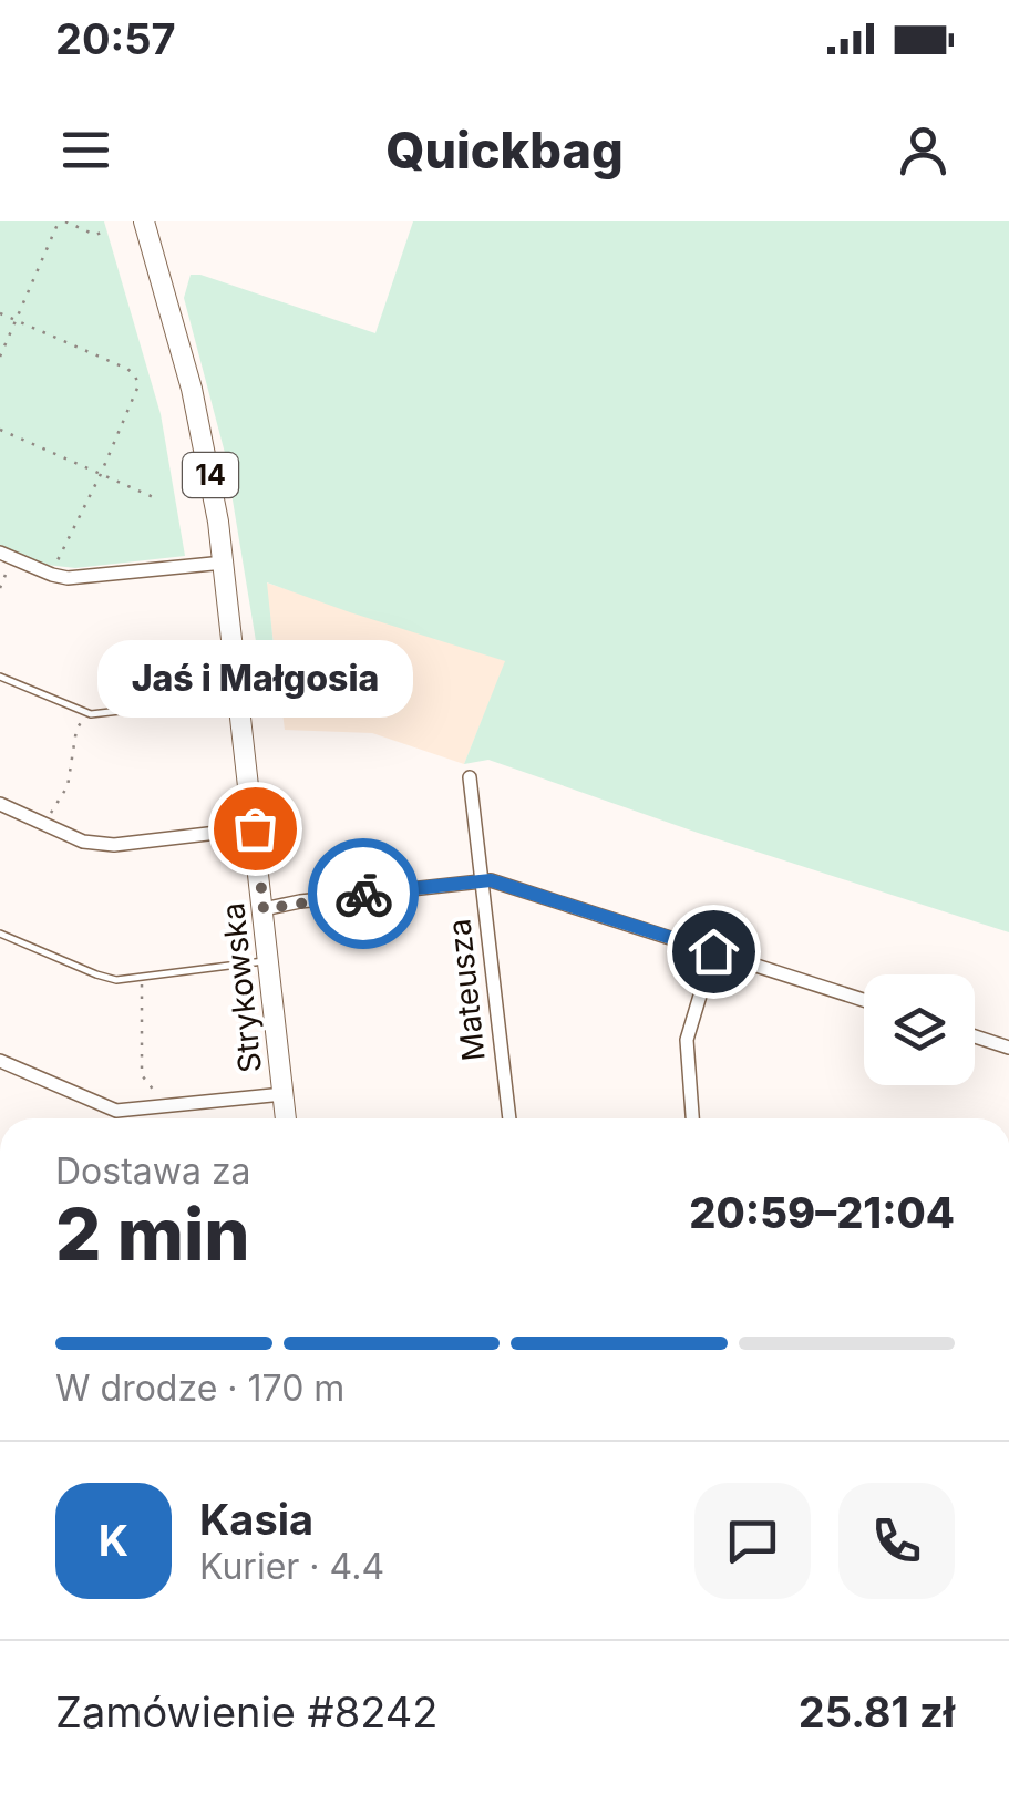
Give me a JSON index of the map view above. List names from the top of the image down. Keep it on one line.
{"streets":{"main road":["14","Strykowska"],"street":["Mateusza"]},"places":["Jaś i Małgosia"],"page":{"status":"20:57","header":"Quickbag","bubble":"Jaś i Małgosia","heading":["2 min","Dostawa za","20:59–21:04"],"panel":["Kasia","Kurier · 4.4","Zamówienie #8242","25.81 zł"],"bar":"W drodze · 170 m","round":"K"}}
